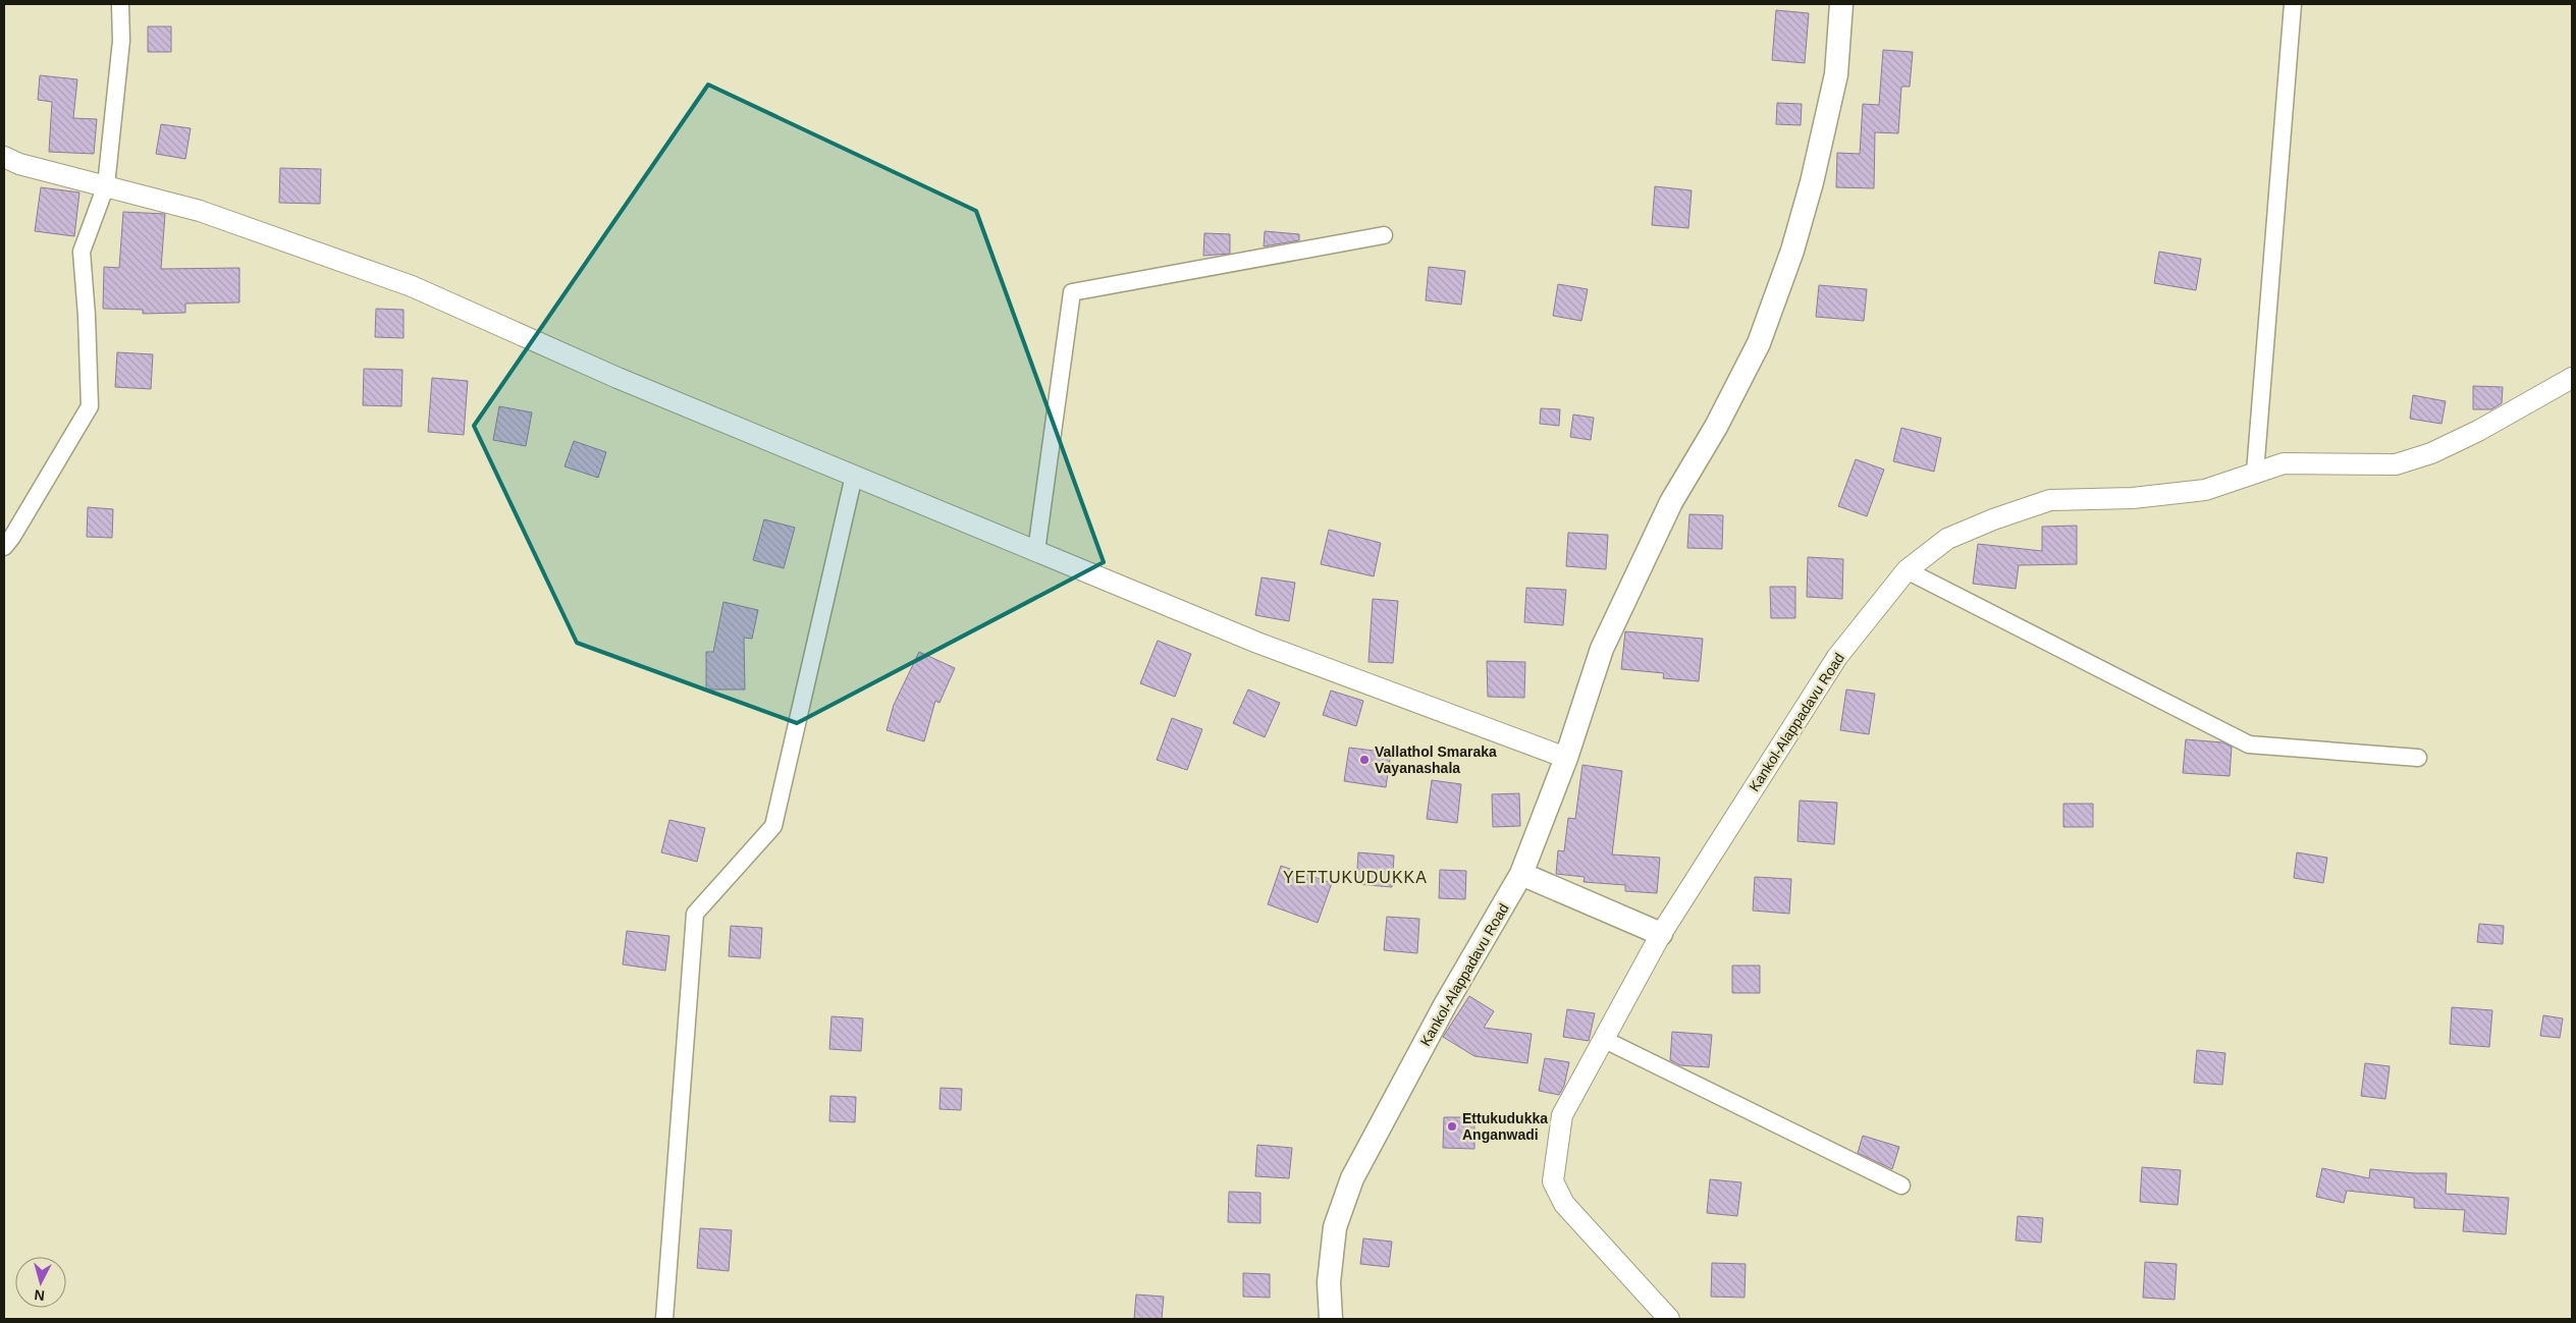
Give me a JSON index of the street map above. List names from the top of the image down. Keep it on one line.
{"streets":{"main road":["Kankol-Alappadavu Road"]},"districts":["YETTUKUDUKKA"],"places":["Vallathol Smaraka Vayanashala","Ettukudukka Anganwadi"],"north":"bottom"}
